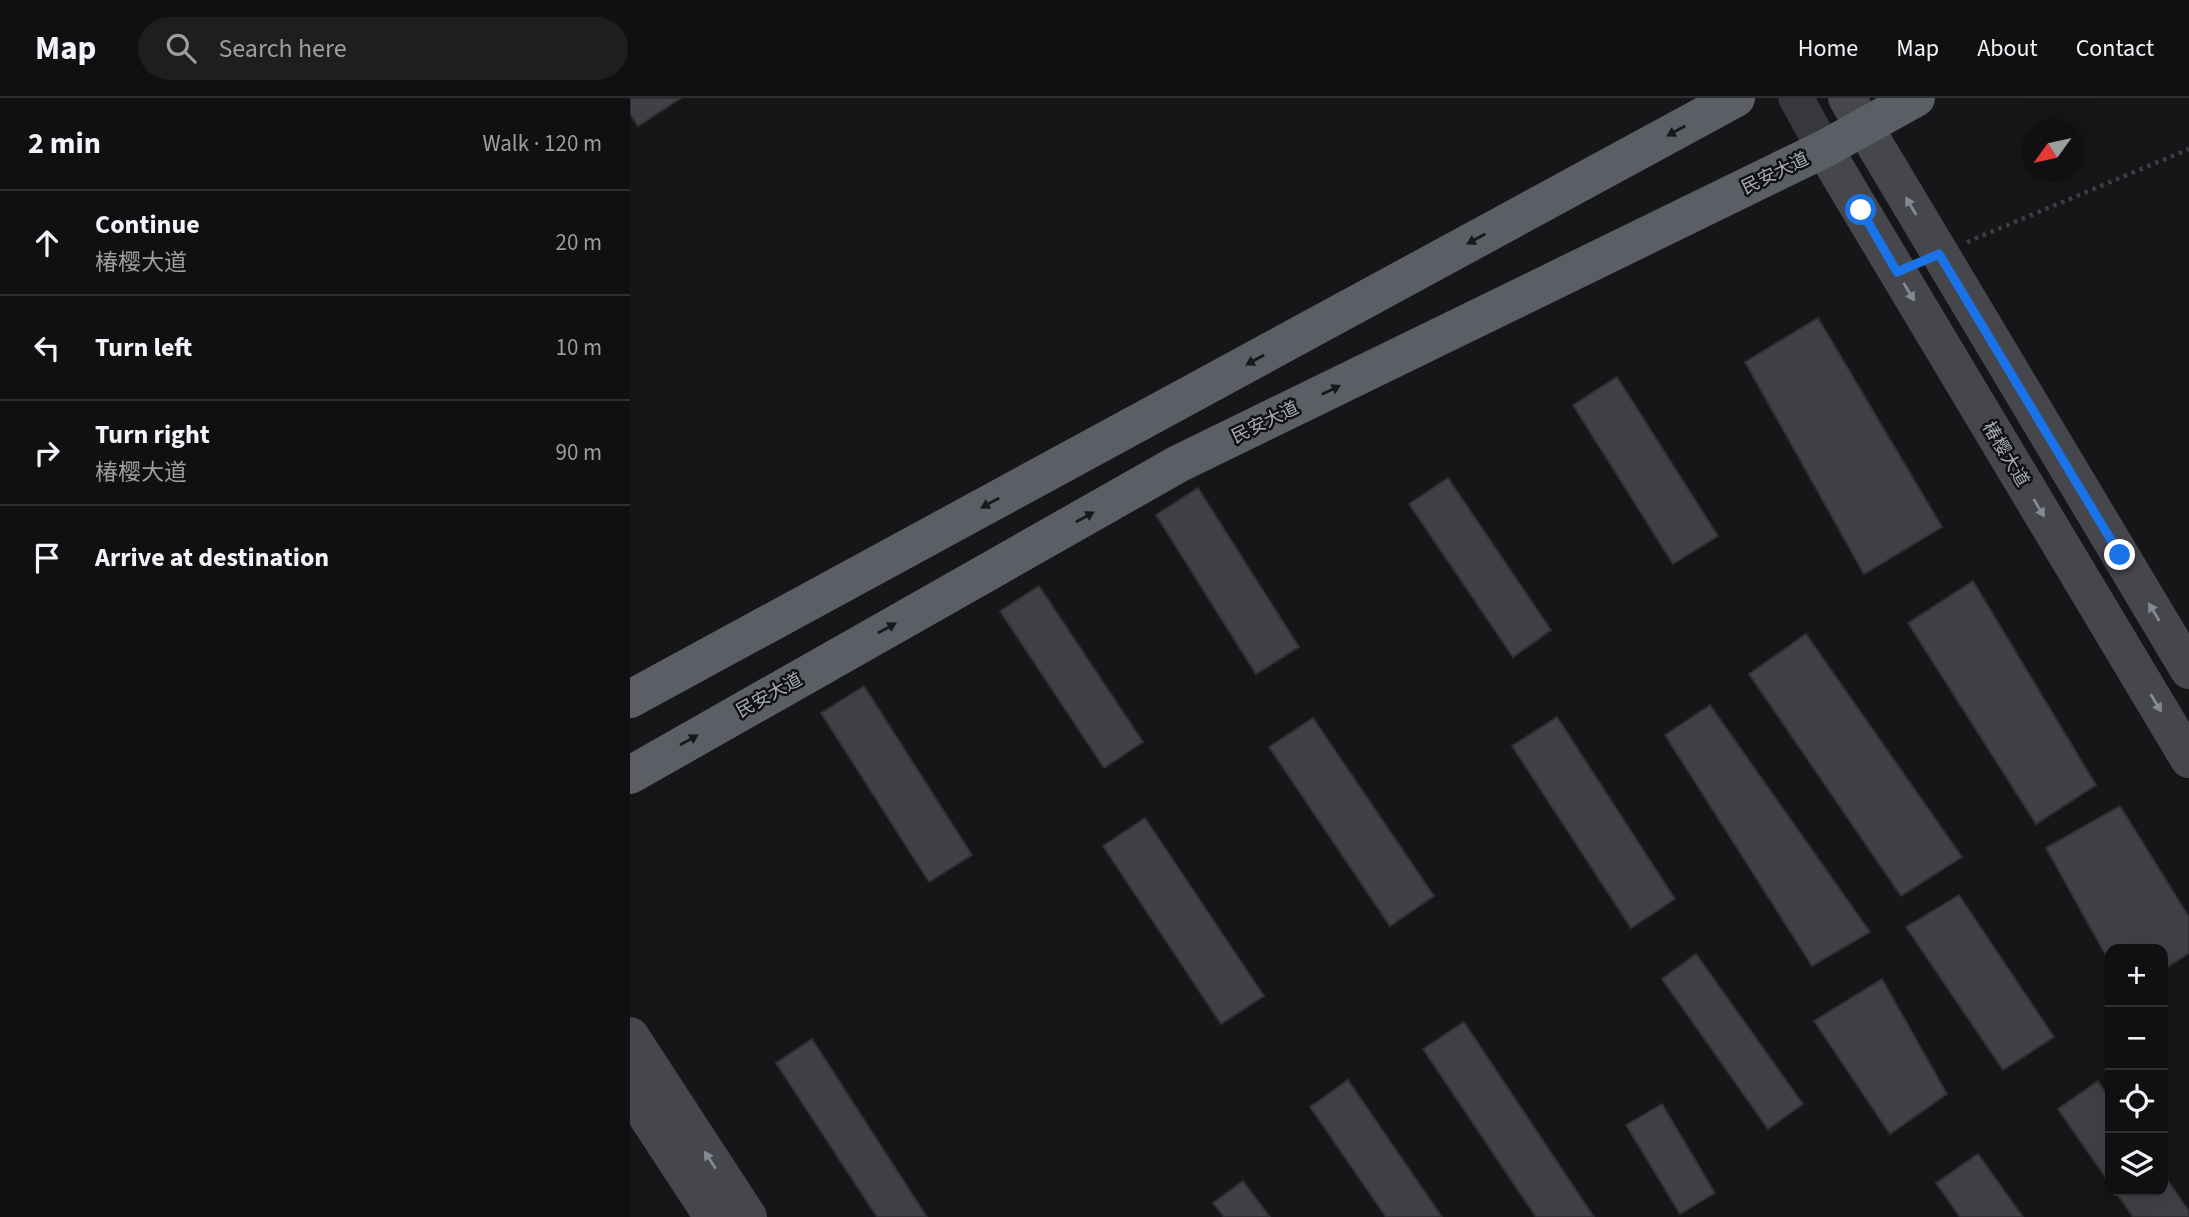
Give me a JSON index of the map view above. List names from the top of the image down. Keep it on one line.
{"streets":{"highway":["民安大道"],"main road":["椿樱大道"]},"crossings":[["民安大道","椿樱大道"]],"north":"bottom left","page":{"header":"Map","search":"Search here","nav":["Home","Map","About","Contact"],"heading":["2 min","Walk · 120 m"],"list":[["Continue","椿樱大道","20 m"],["Turn left","10 m"],["Turn right","椿樱大道","90 m"],"Arrive at destination"],"map_buttons":["+","−"]}}
